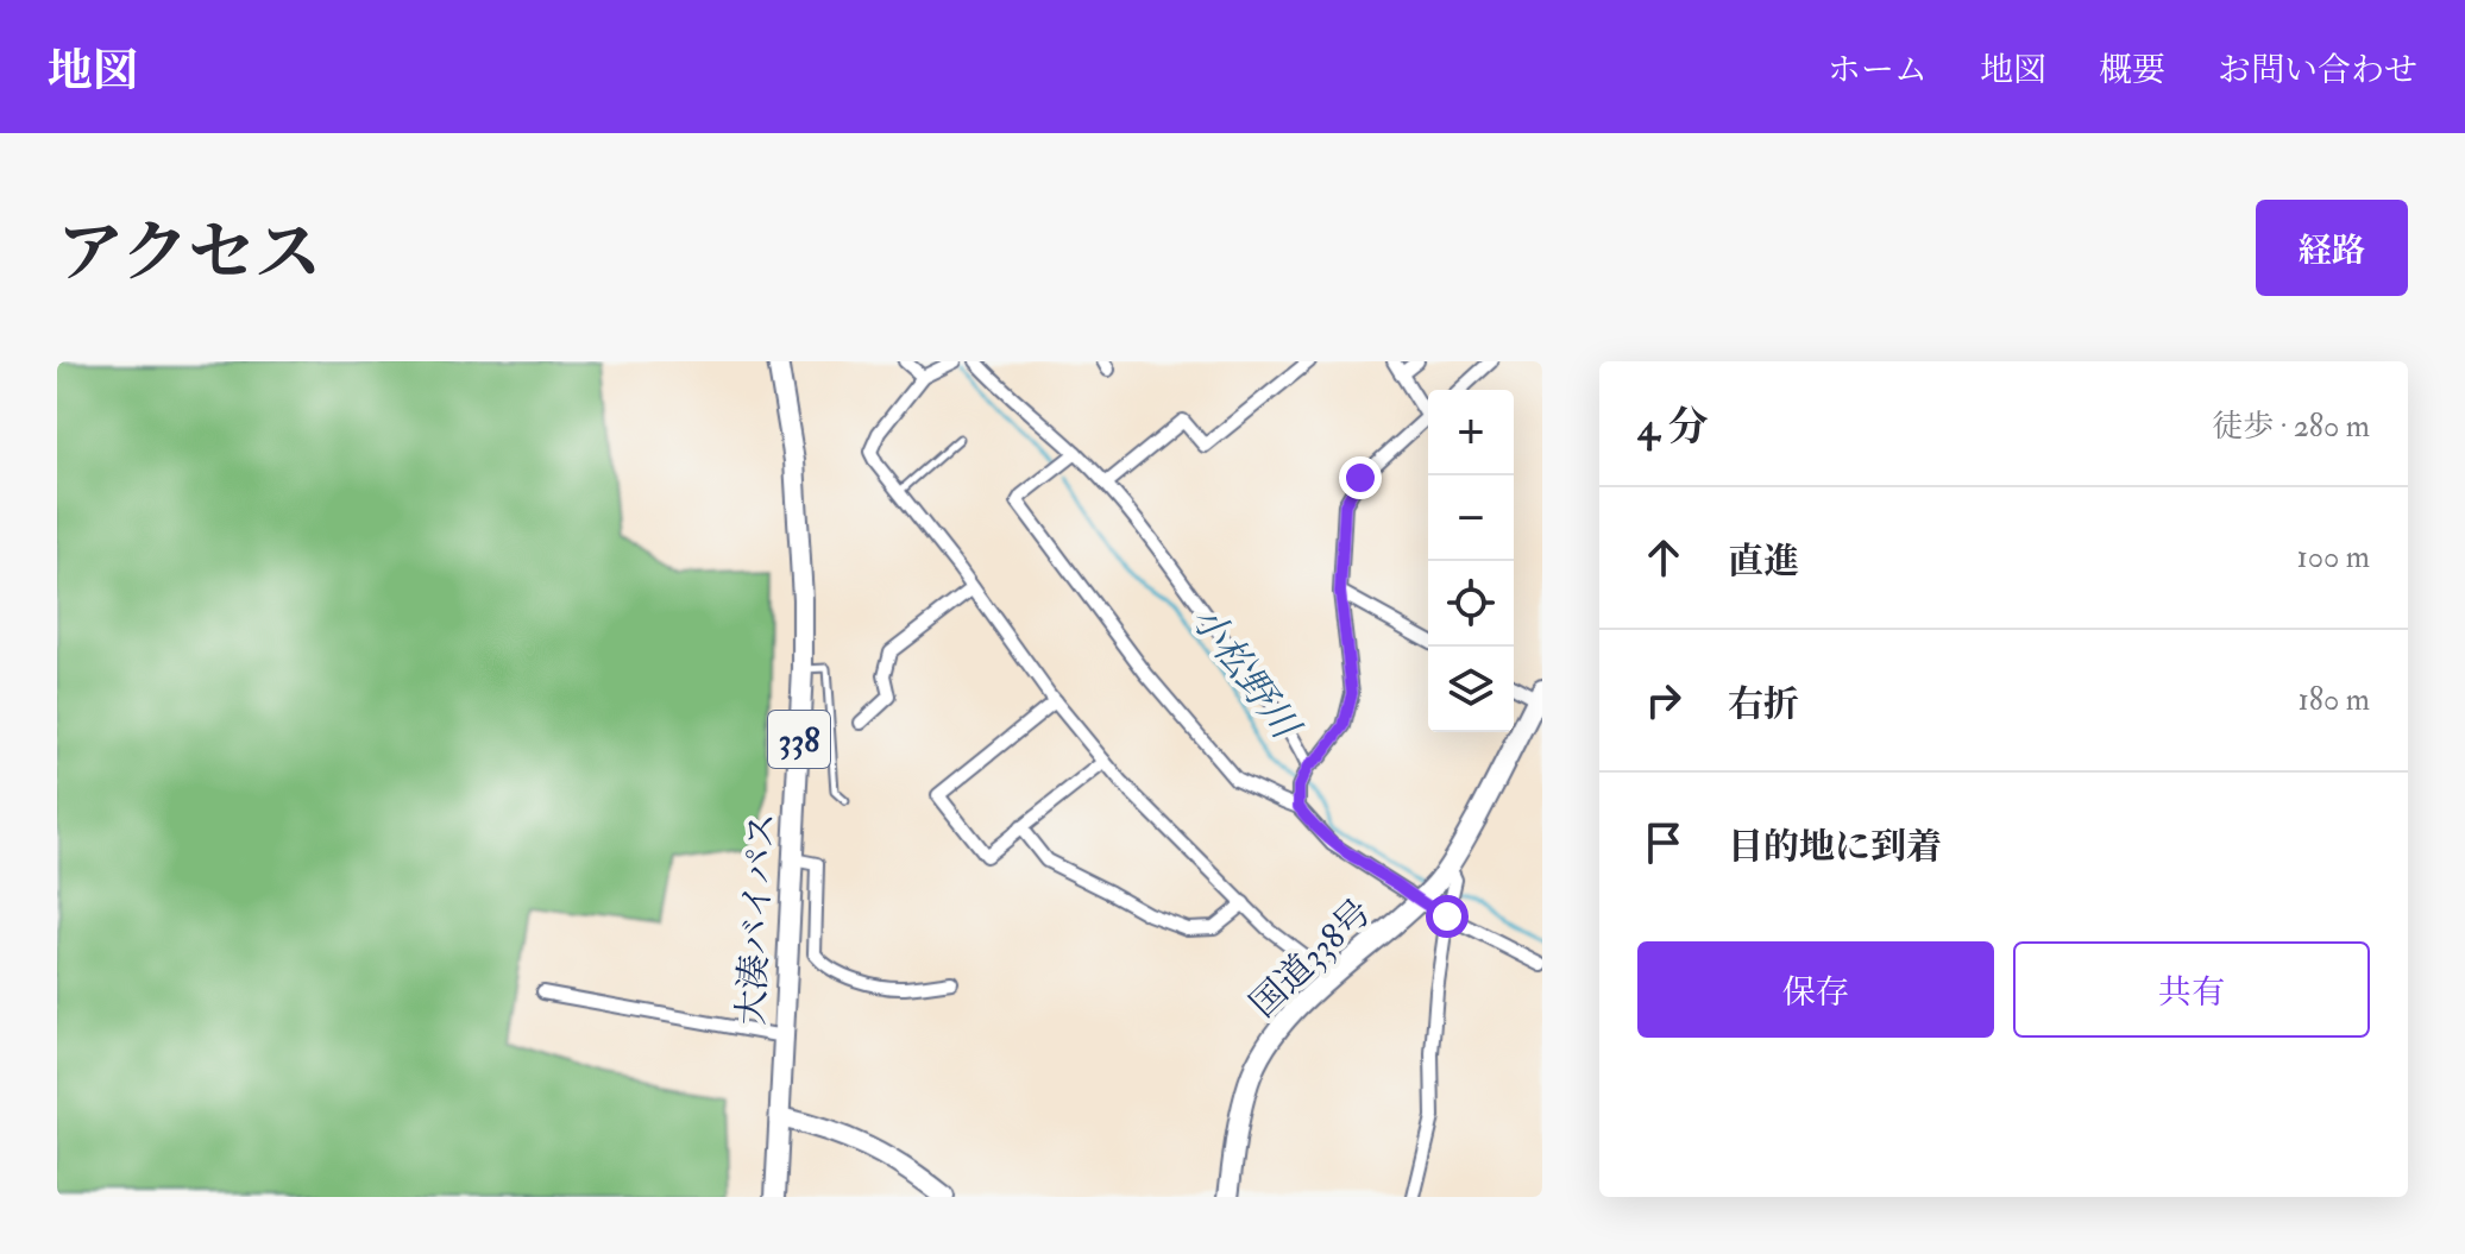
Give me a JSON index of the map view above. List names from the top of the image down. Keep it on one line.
{"streets":{"highway":["338","大湊バイパス","国道338号"]},"water":["小松野川"],"page":{"header":"地図","nav":["ホーム","地図","概要","お問い合わせ"],"title":"アクセス","buttons":["経路",["保存","共有"]],"heading":["4 分","徒歩 · 280 m"],"map_buttons":["+","−"],"list":[["直進","100 m"],["右折","180 m"],"目的地に到着"]}}
